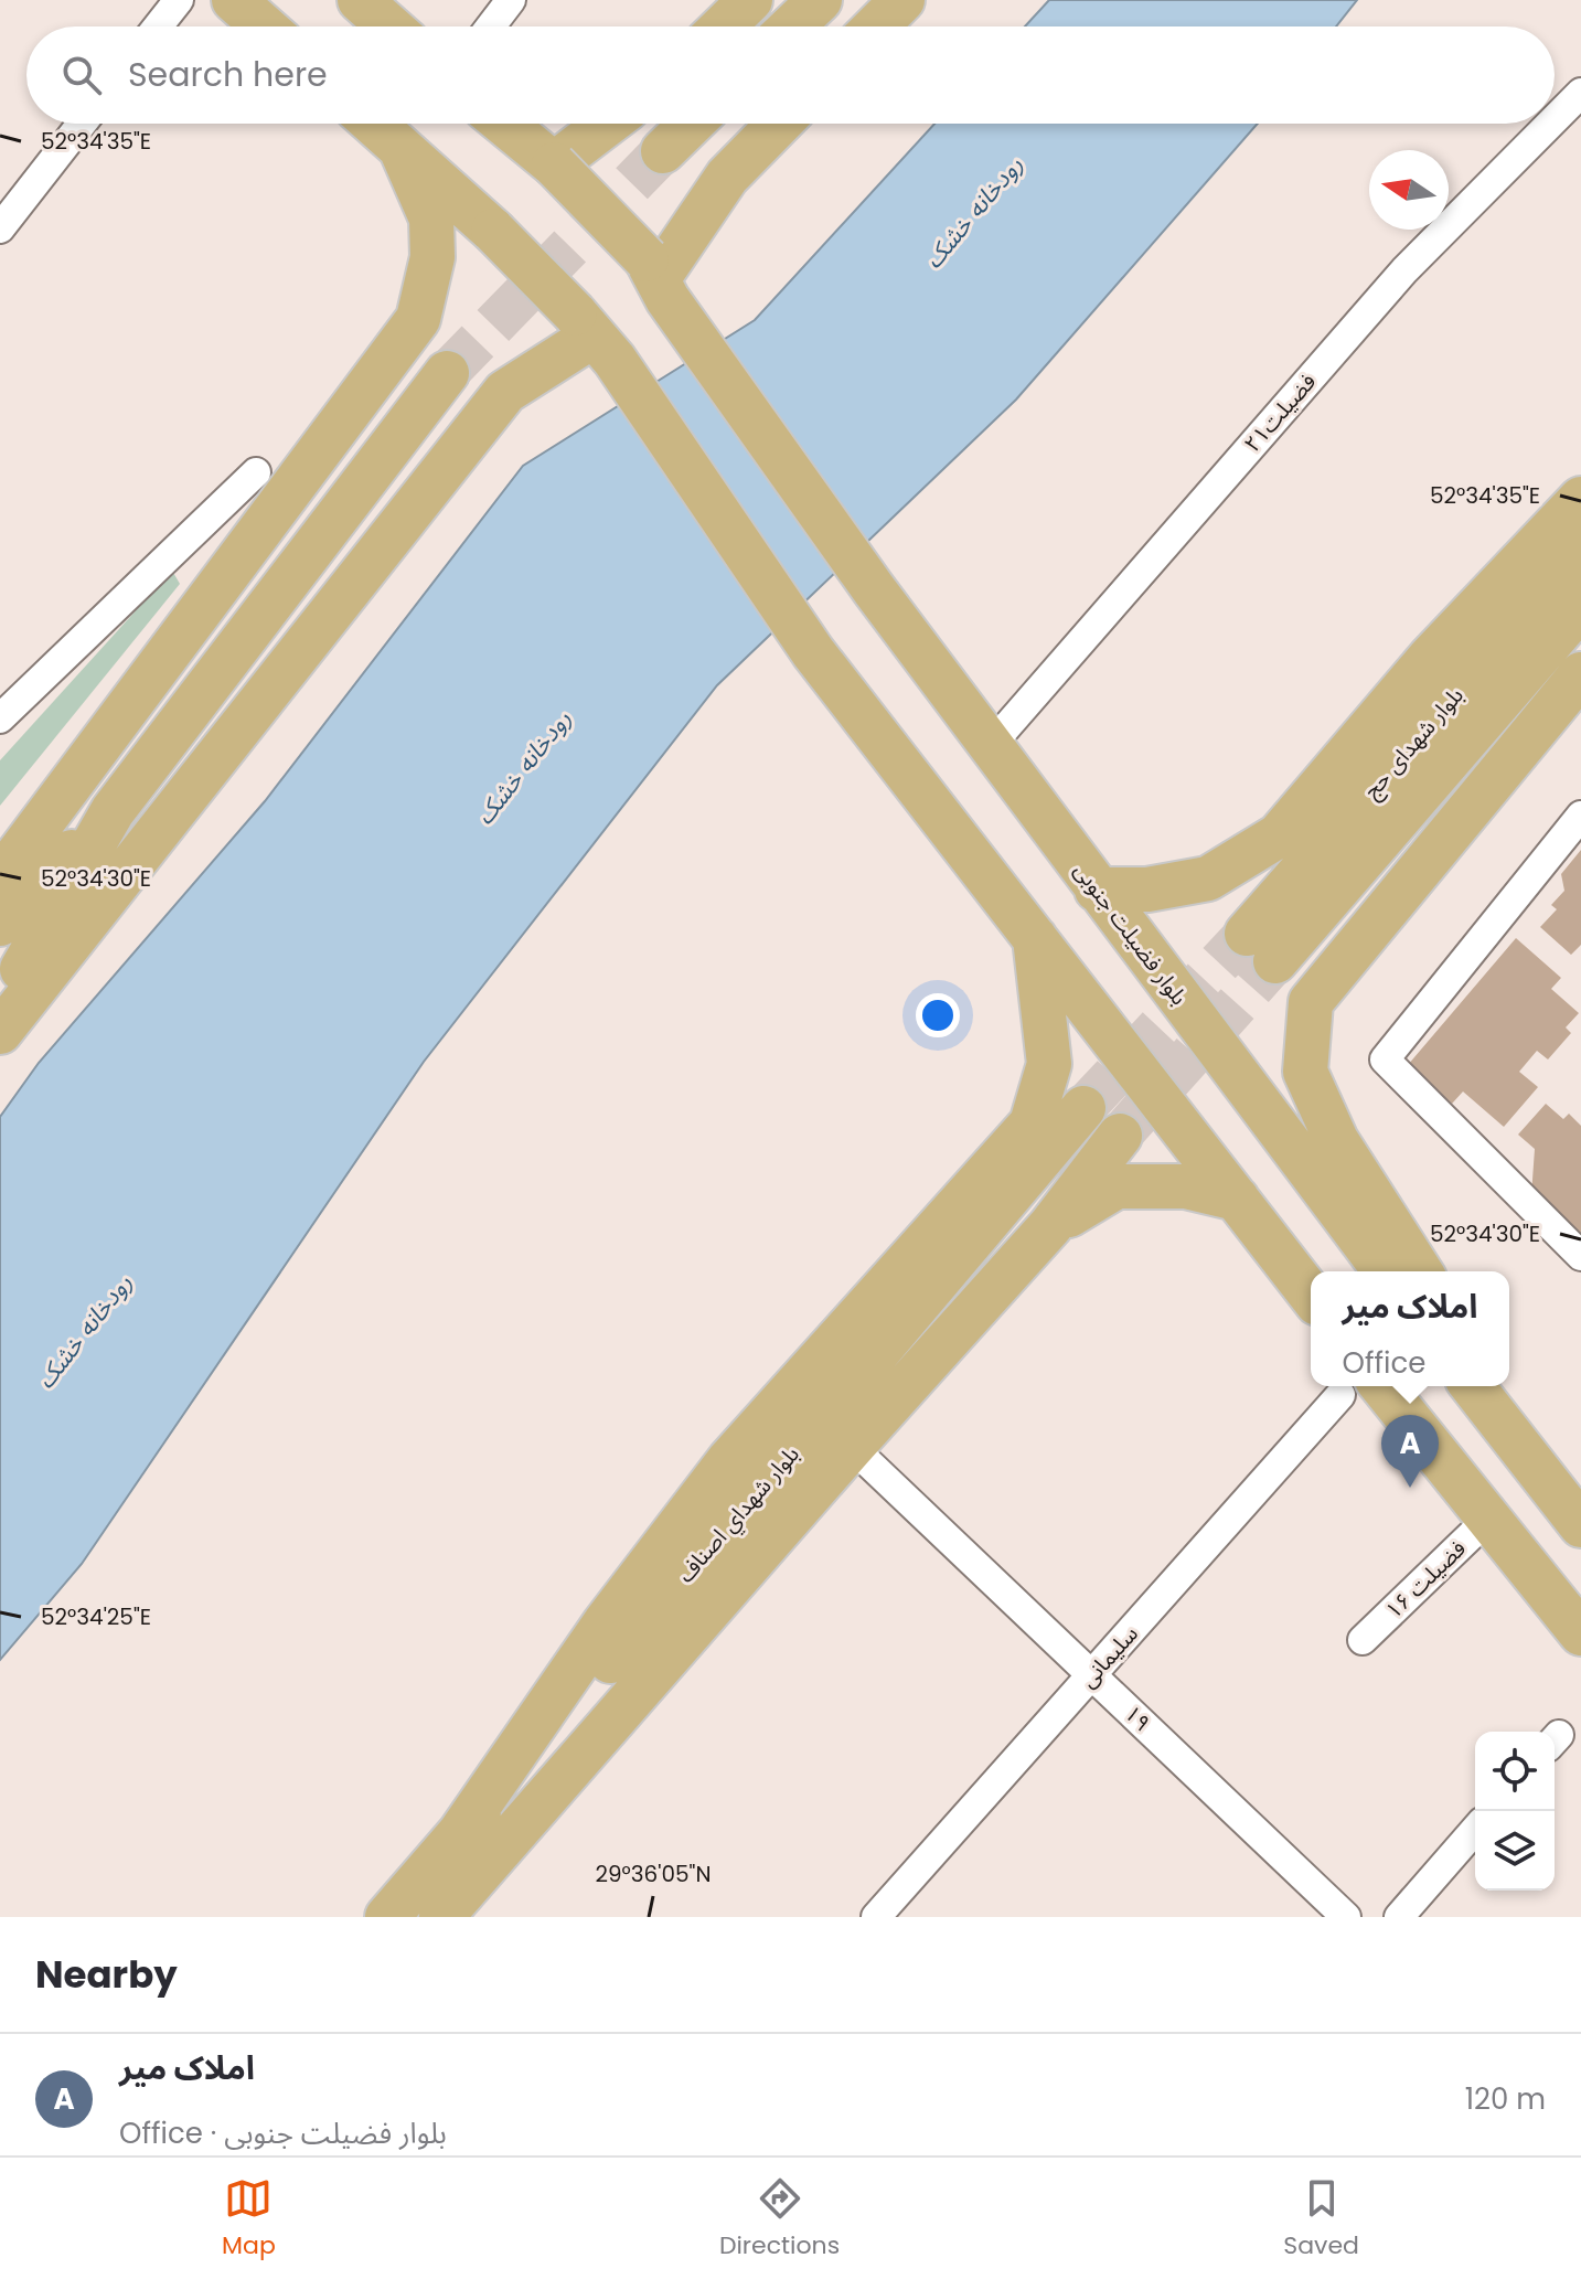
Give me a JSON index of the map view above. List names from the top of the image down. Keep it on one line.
{"streets":{"main road":["بلوار شهدای حج","بلوار فضیلت جنوبی","بلوار شهداي اصناف"],"street":["فضیلت۲۱","فضیلت ۱۶","سلیمانی","۱۹"]},"crossings":[["فضیلت۲۱","بلوار فضیلت جنوبی"],["بلوار شهداي اصناف","۱۹"],["سلیمانی","۱۹"]],"water":["رودخانه خشک"],"north":"left","page":{"search":"Search here","popup":["املاک میر","Office"],"pins":"A","heading":"Nearby","list":[{"mark":"A","name":"املاک میر","note":"Office · بلوار فضیلت جنوبی","value":"120 m"}],"nav":["Map","Directions","Saved"]},"coordinates":["52°34'35\"E","52°34'30\"E","52°34'25\"E","29°36'05\"N"]}
